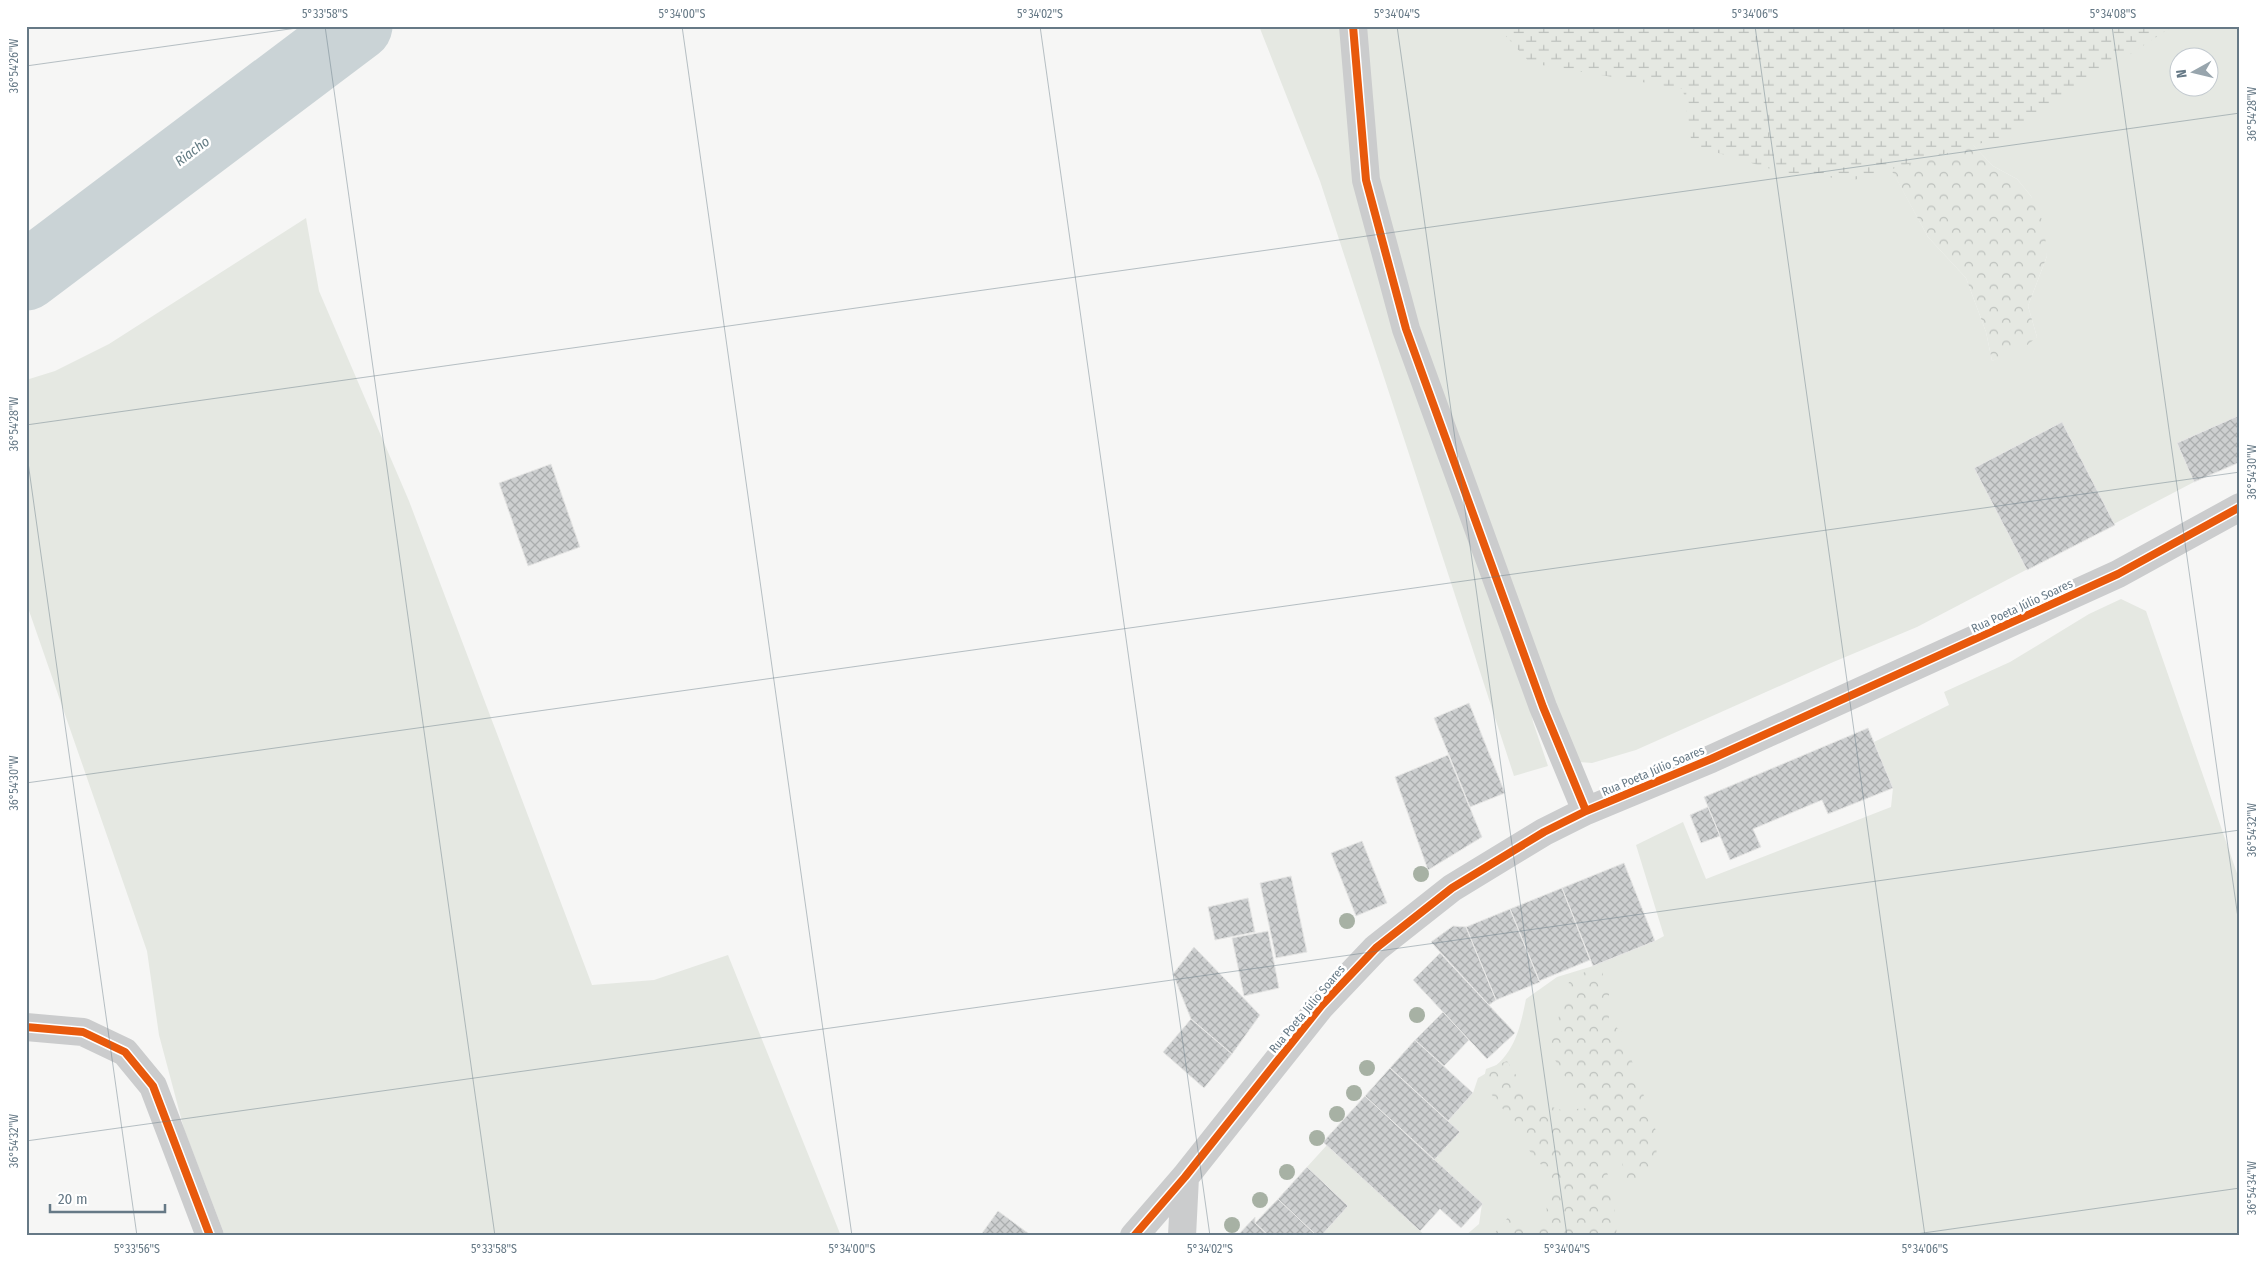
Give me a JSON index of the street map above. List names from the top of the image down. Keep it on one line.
{"streets":{"street":["Rua Poeta Júlio Soares"]},"water":["Riacho"],"scale_bar":"20 m","north":"left","coordinates":["5°33'58\"S","5°34'00\"S","5°34'02\"S","5°34'04\"S","5°34'06\"S","5°34'08\"S","36°54'26\"W","36°54'28\"W","36°54'30\"W","36°54'32\"W","36°54'34\"W","5°33'56\"S"]}
